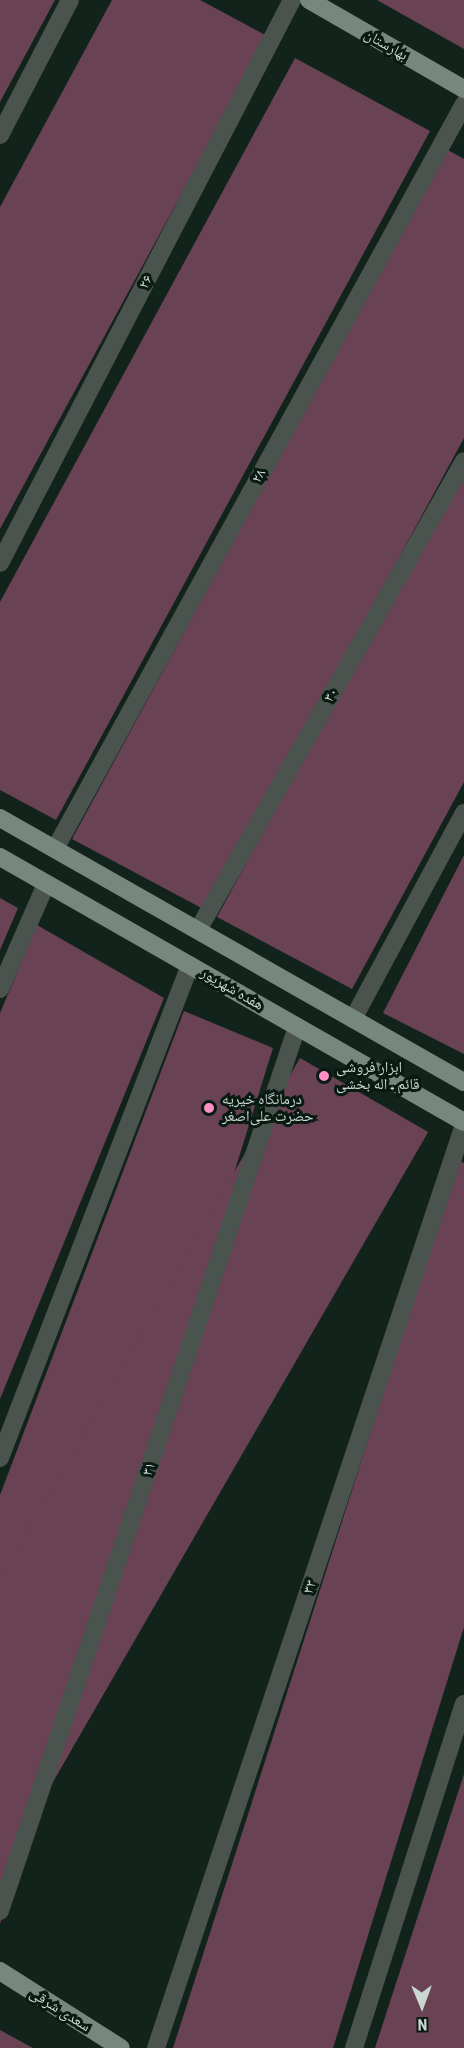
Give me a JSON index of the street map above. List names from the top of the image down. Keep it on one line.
{"streets":{"main road":["بهارستان","هفده شهریور","سعدی شرقی"],"street":["۲۶","۲۸","۳۰","۳۱","۳۳"]},"crossings":[["هفده شهریور","۳۱"],["هفده شهریور","۳۳"]],"places":["ابزار فروشی قائم ـ اله بخشی","درمانگاه خیریه حضرت علی‌اصغر"],"north":"bottom"}
